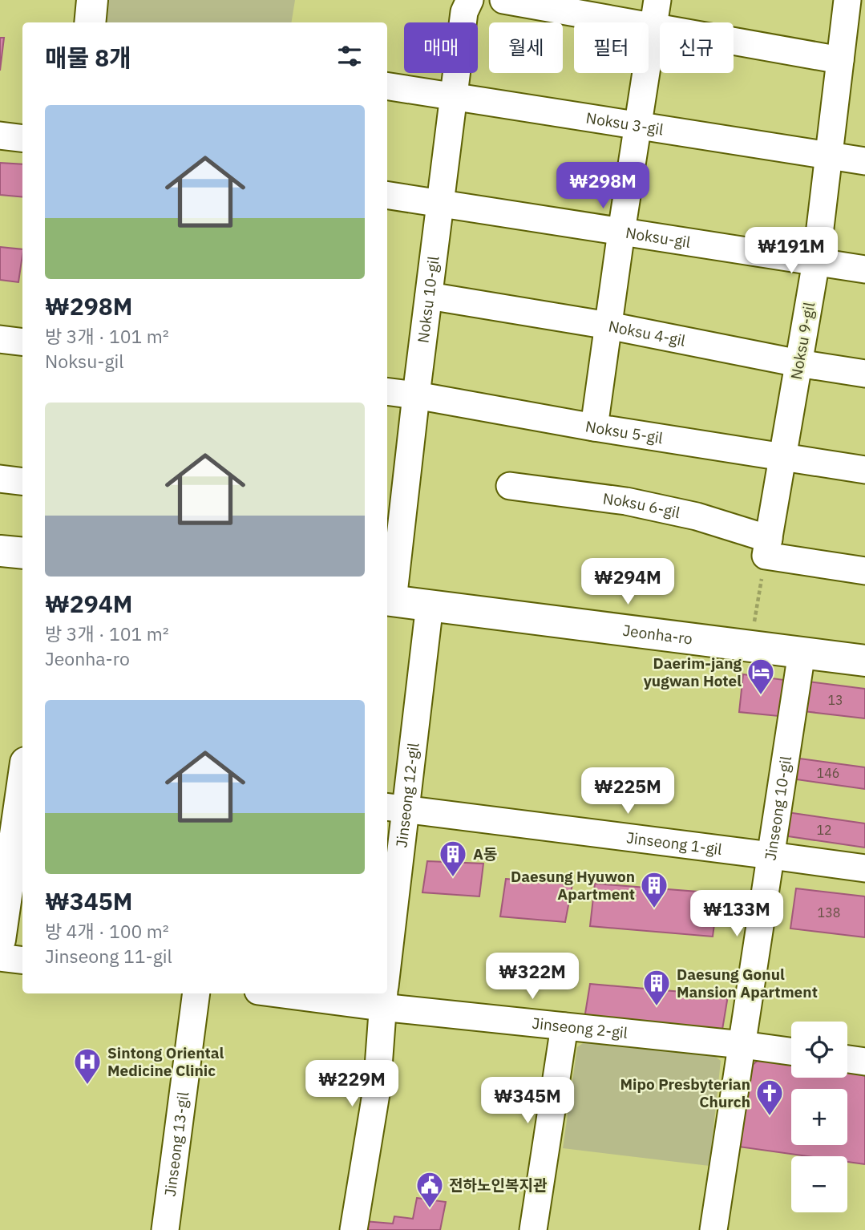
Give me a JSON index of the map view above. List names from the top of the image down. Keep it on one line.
{"streets":{"street":["Noksu 3-gil","Noksu-gil","Noksu 10-gil","Noksu 4-gil","Noksu 9-gil","Noksu 5-gil","Noksu 6-gil","Jeonha-ro","Jinseong 12-gil","Jinseong 10-gil","Jinseong 1-gil","Jinseong 2-gil","Jinseong 13-gil"]},"crossings":[["Noksu 3-gil","Noksu 10-gil"],["Noksu 3-gil","Noksu 9-gil"],["Noksu-gil","Noksu 10-gil"],["Noksu-gil","Noksu 9-gil"],["Noksu 10-gil","Noksu 4-gil"],["Noksu 10-gil","Noksu 5-gil"],["Noksu 10-gil","Jeonha-ro"],["Noksu 4-gil","Noksu 9-gil"],["Noksu 9-gil","Noksu 5-gil"],["Noksu 9-gil","Noksu 6-gil"],["Jeonha-ro","Jinseong 12-gil"],["Jeonha-ro","Jinseong 10-gil"],["Jinseong 12-gil","Jinseong 1-gil"],["Jinseong 12-gil","Jinseong 2-gil"],["Jinseong 10-gil","Jinseong 1-gil"],["Jinseong 10-gil","Jinseong 2-gil"]],"places":{"hotel":["Daerim-jang yugwan Hotel"],"building":["A동","Daesung Hyuwon Apartment","Daesung Gonul Mansion Apartment"],"hospital":["Sintong Oriental Medicine Clinic"],"church":["Mipo Presbyterian Church"],"public building":["전하노인복지관"]},"house_numbers":["13","146","12","138"],"page":{"chip":["매매","월세","필터","신규"],"heading":"매물 8개","list":[{"name":"₩298M","note":"방 3개 · 101 m² · Noksu-gil"},{"name":"₩294M","note":"방 3개 · 101 m² · Jeonha-ro"},{"name":"₩345M","note":"방 4개 · 100 m² · Jinseong 11-gil"}],"price":["₩298M","₩191M","₩294M","₩225M","₩133M","₩322M","₩229M","₩345M"],"map_buttons":["+","−"]}}
